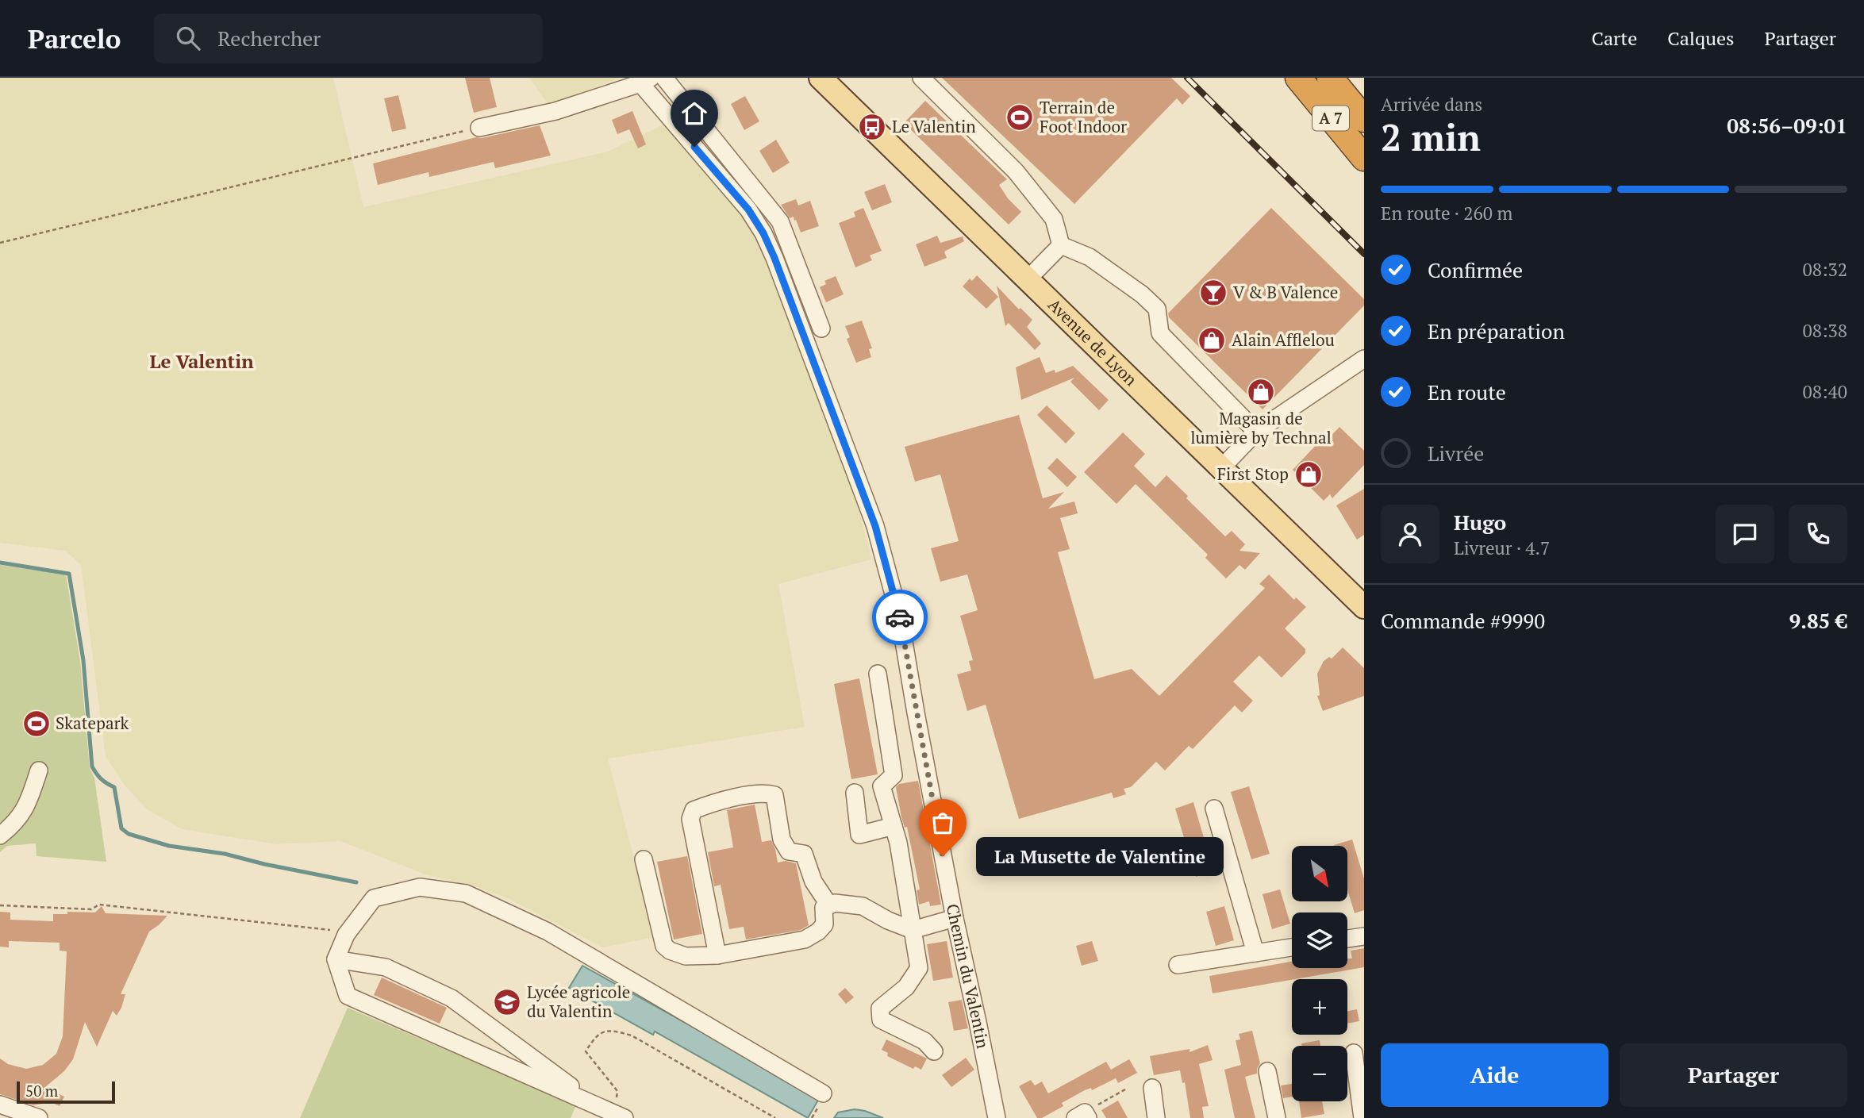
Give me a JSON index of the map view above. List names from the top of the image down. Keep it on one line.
{"streets":{"highway":["A 7"],"main road":["Avenue de Lyon"],"street":["Chemin du Valentin"]},"districts":["Le Valentin"],"places":{"sports":["Terrain de Foot Indoor","Skatepark"],"bus stop":["Le Valentin"],"bar":["V & B Valence"],"shop":["Alain Afflelou","Magasin de lumière by Technal","First Stop"],"other":["La Musette de Valentine"],"school or university":["Lycée agricole du Valentin"]},"scale_bar":"50 m","north":"bottom right","page":{"header":"Parcelo","search":"Rechercher","nav":["Carte","Calques","Partager"],"heading":["2 min","Arrivée dans","08:56–09:01"],"panel":["Hugo","Livreur · 4.7","Commande #9990","9.85 €"],"bar":"En route · 260 m","list":[["Confirmée","08:32"],["En préparation","08:38"],["En route","08:40"],"Livrée"],"bubble":"La Musette de Valentine","map_buttons":["+","−"],"buttons":["Aide","Partager"],"scale":"50 m"}}
